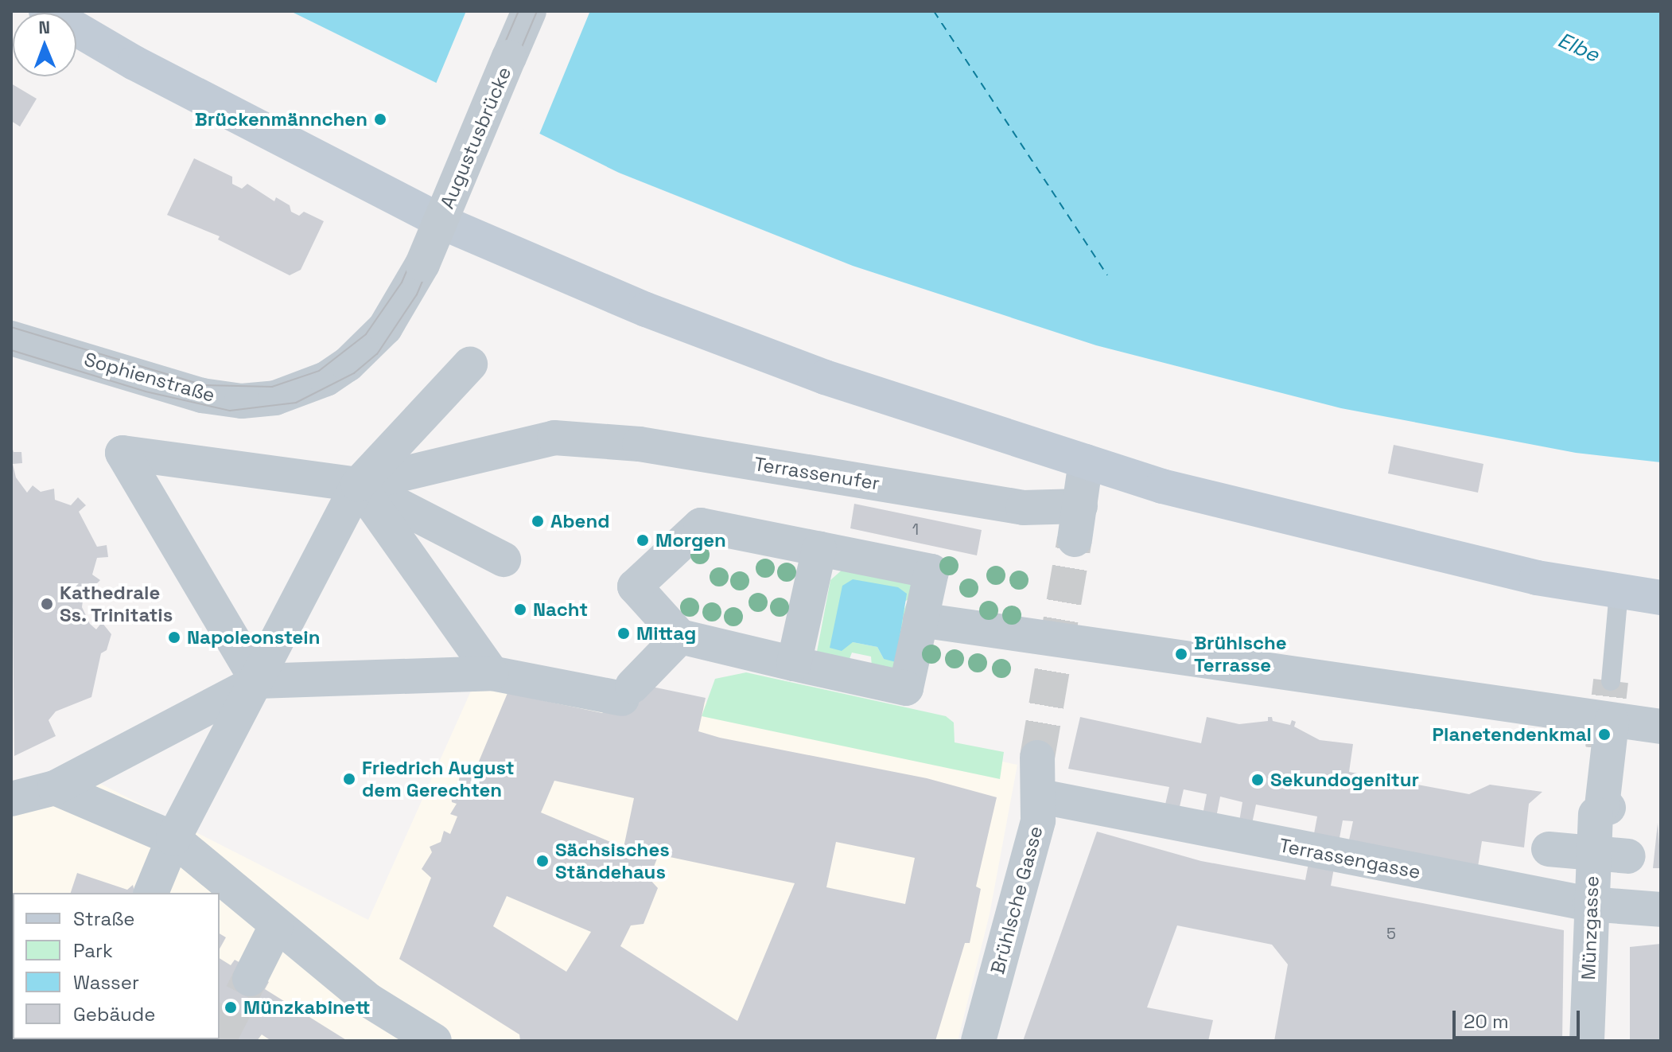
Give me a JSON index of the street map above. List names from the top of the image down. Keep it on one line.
{"streets":{"street":["Augustusbrücke","Sophienstraße","Terrassenufer","Terrassengasse","Brühlsche Gasse","Münzgasse"]},"crossings":[["Augustusbrücke","Sophienstraße"],["Terrassengasse","Brühlsche Gasse"],["Terrassengasse","Münzgasse"]],"water":["Elbe"],"places":["Brückenmännchen","Abend","Morgen","Kathedrale Ss. Trinitatis","Nacht","Mittag","Napoleonstein","Brühlsche Terrasse","Planetendenkmal","Friedrich August dem Gerechten","Sekundogenitur","Sächsisches Ständehaus","Münzkabinett"],"house_numbers":["1","5"],"legend":["Straße","Park","Wasser","Gebäude"],"scale_bar":"20 m","north":"top"}
